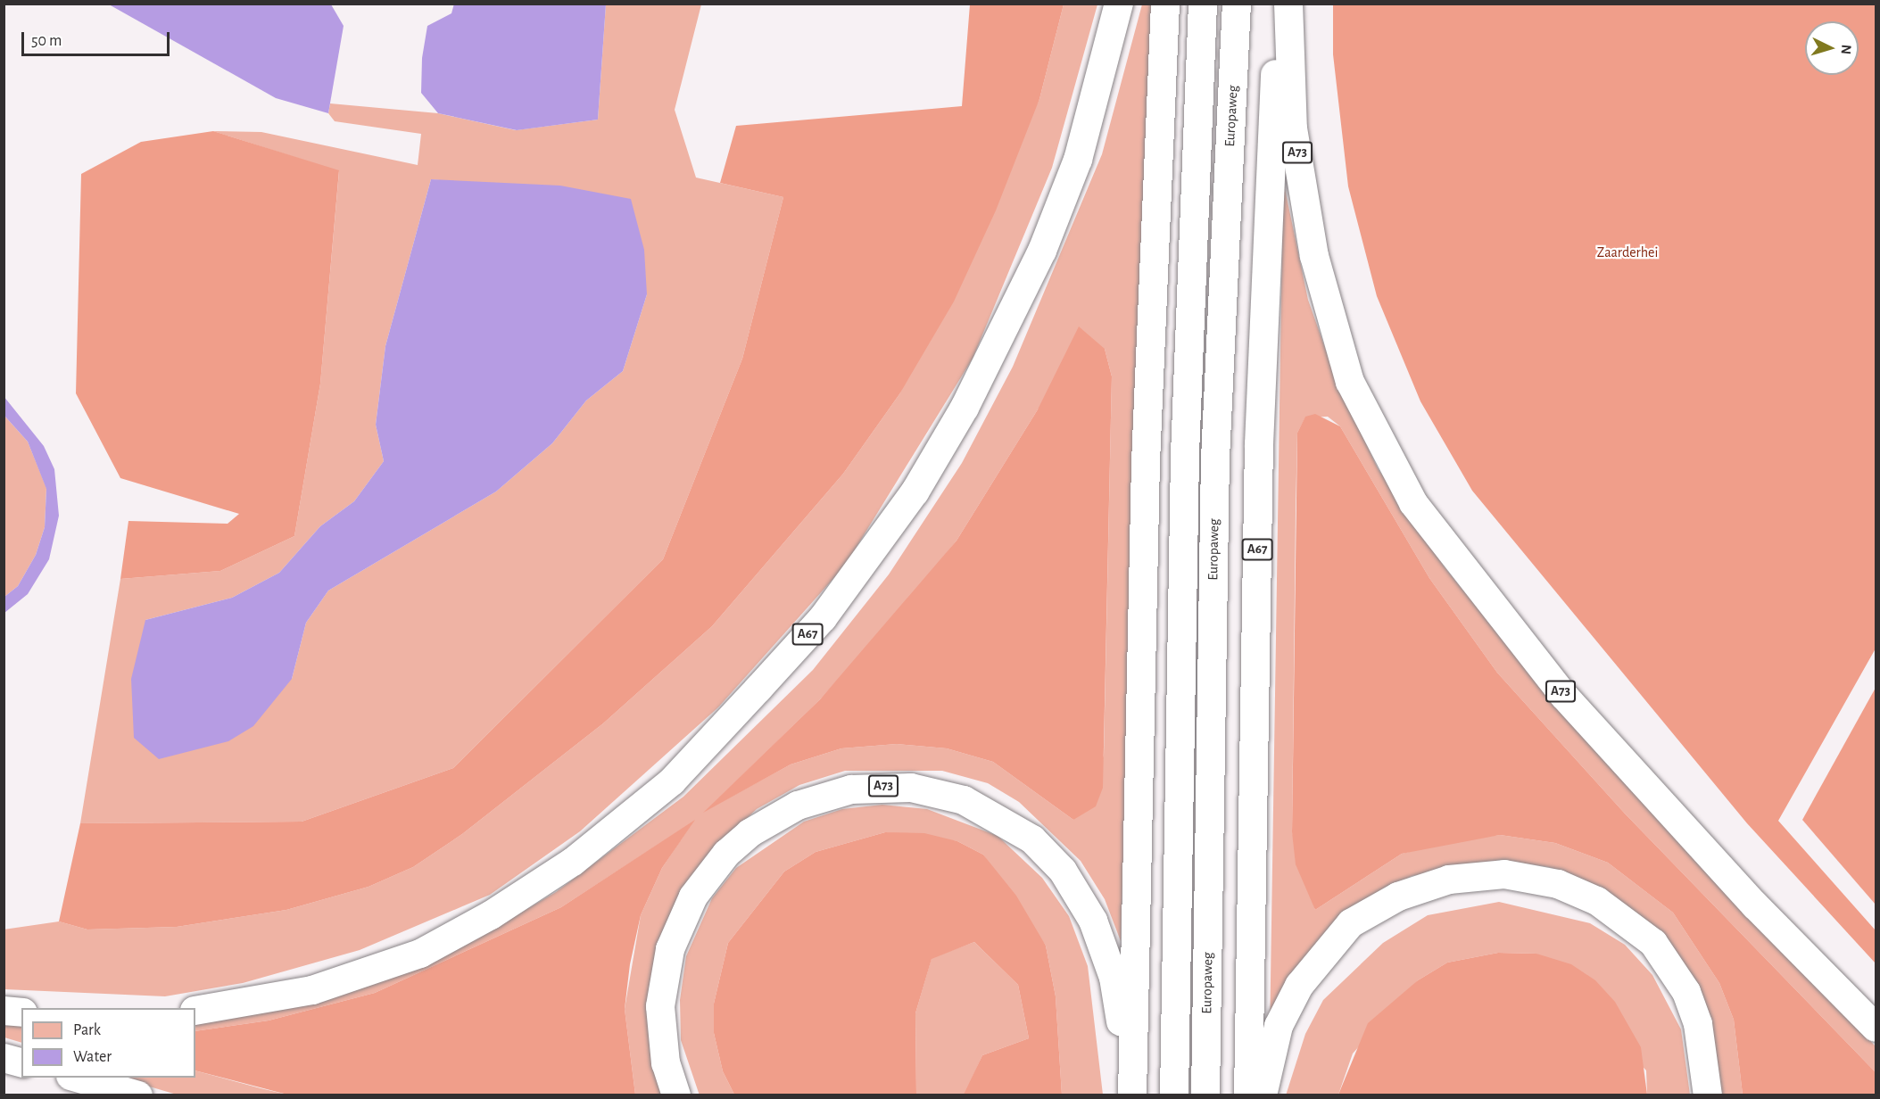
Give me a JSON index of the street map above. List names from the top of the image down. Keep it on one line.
{"streets":{"highway":["Europaweg","A73","A67"]},"parks":["Zaarderhei"],"legend":["Park","Water"],"scale_bar":"50 m","north":"right"}
